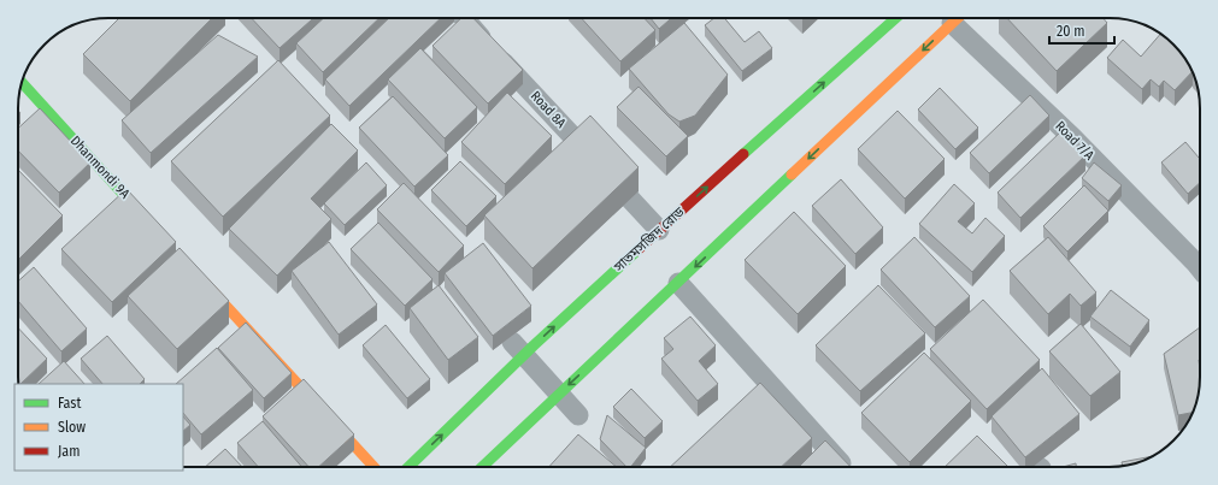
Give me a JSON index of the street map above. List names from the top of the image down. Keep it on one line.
{"streets":{"main road":["Dhanmondi 9A","সাতমসজিদ রোড"],"street":["Road 8A","Road 7/A"]},"crossings":[["Road 8A","সাতমসজিদ রোড"]],"legend":["Fast","Slow","Jam"],"scale_bar":"20 m"}
